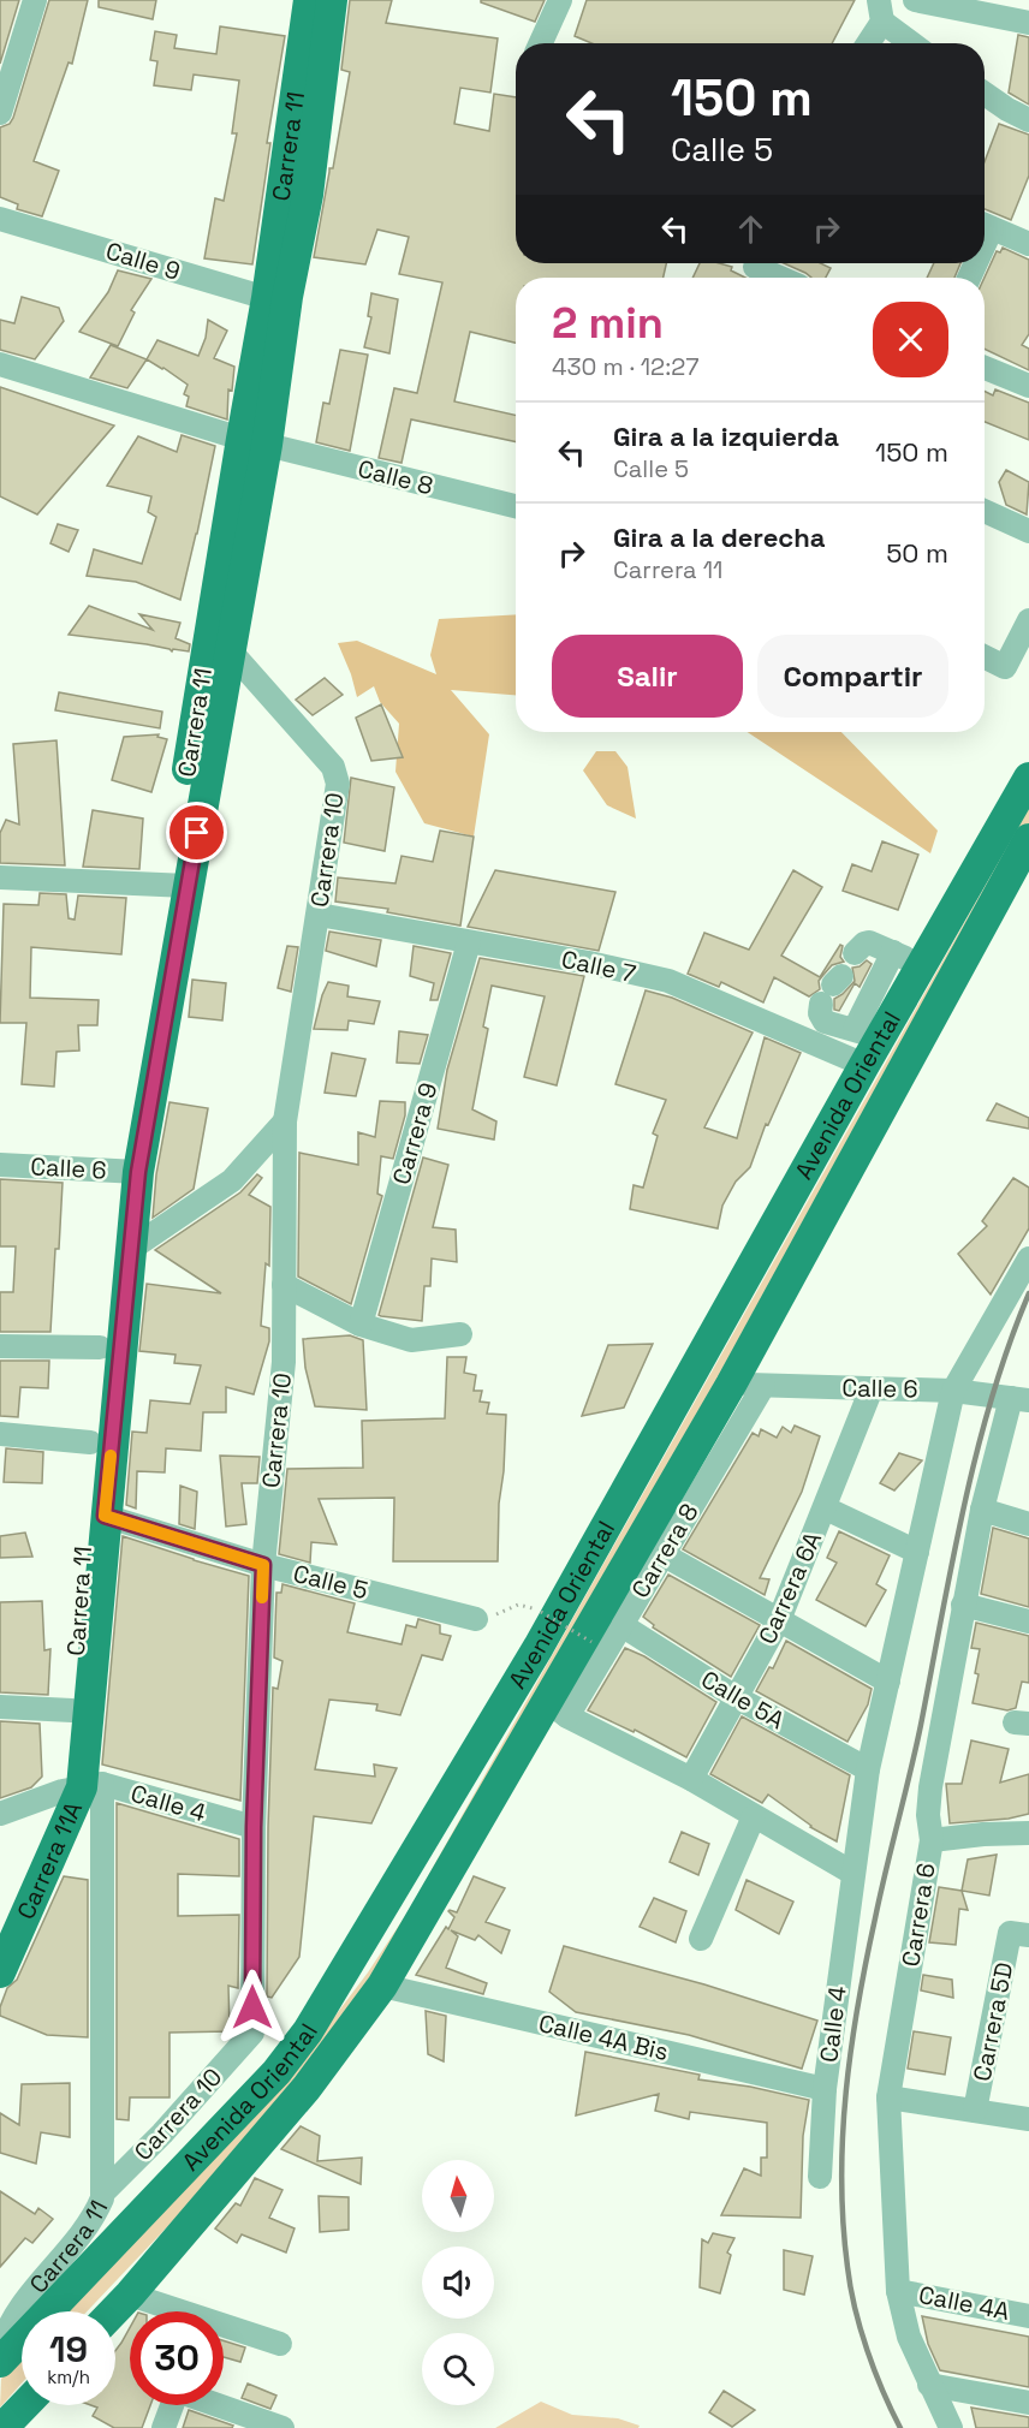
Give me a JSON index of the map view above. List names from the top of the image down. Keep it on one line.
{"streets":{"main road":["Carrera 11","Avenida Oriental","Carrera 11A"],"street":["Calle 9","Calle 8","Carrera 10","Calle 7","Carrera 9","Calle 6","Carrera 8","Calle 5","Carrera 6A","Calle 5A","Calle 4","Carrera 6","Carrera 5D","Calle 4A Bis","Calle 4A"]},"crossings":[["Carrera 11","Calle 9"],["Carrera 11","Calle 8"],["Carrera 11","Carrera 10"],["Carrera 11","Calle 6"],["Carrera 11","Calle 5"],["Carrera 11","Calle 4"],["Carrera 11","Carrera 11A"],["Carrera 10","Calle 7"],["Carrera 10","Calle 5"],["Carrera 10","Calle 4"],["Calle 7","Avenida Oriental"],["Calle 7","Carrera 9"],["Avenida Oriental","Calle 6"],["Avenida Oriental","Carrera 8"],["Avenida Oriental","Calle 4A Bis"],["Calle 6","Carrera 8"],["Calle 6","Carrera 6A"],["Calle 6","Carrera 6"],["Carrera 8","Calle 5A"],["Carrera 6A","Calle 5A"],["Calle 4","Carrera 11A"],["Calle 4","Calle 4A Bis"],["Carrera 6","Calle 4A"]],"north":"top","page":{"turn":["150 m","Calle 5"],"heading":["2 min","430 m · 12:27"],"list":[{"name":"Gira a la izquierda","note":"Calle 5","value":"150 m"},{"name":"Gira a la derecha","note":"Carrera 11","value":"50 m"}],"buttons":["Salir","Compartir"],"speed":"19 km/h","limit":"30"}}
